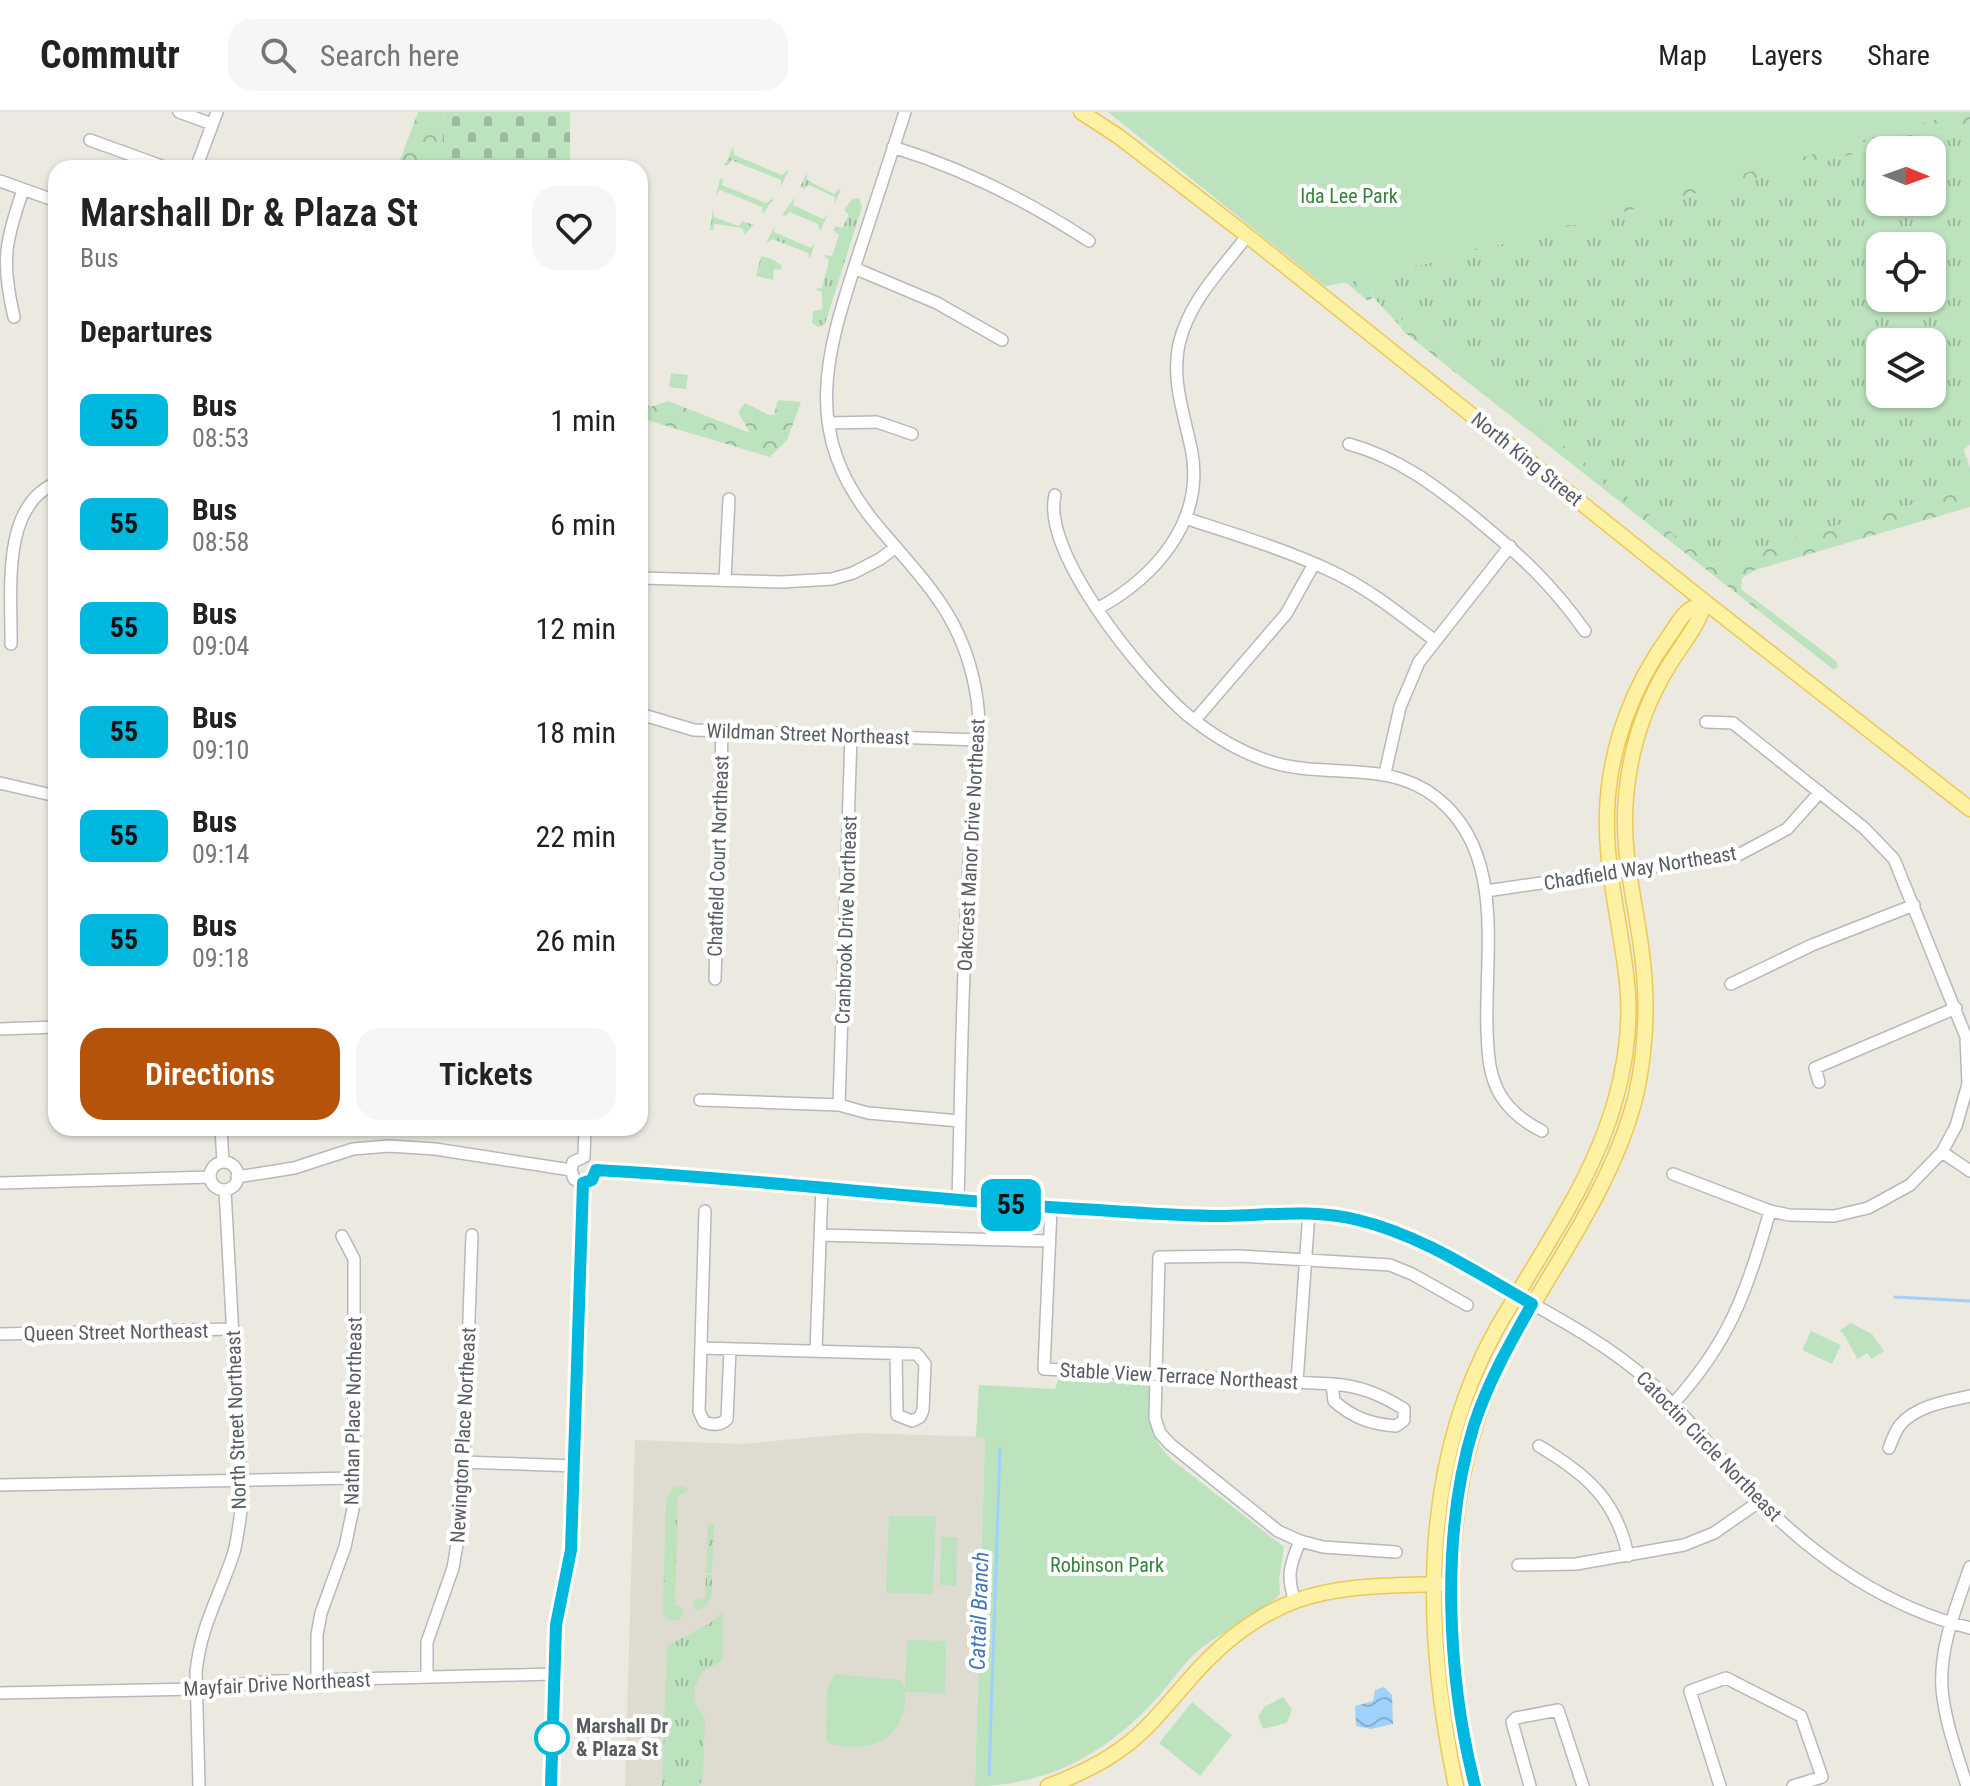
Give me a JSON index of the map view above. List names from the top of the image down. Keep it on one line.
{"streets":{"main road":["North King Street"],"street":["Wildman Street Northeast","Oakcrest Manor Drive Northeast","Chatfield Court Northeast","Chadfield Way Northeast","Cranbrook Drive Northeast","Queen Street Northeast","Stable View Terrace Northeast","Nathan Place Northeast","North Street Northeast","Newington Place Northeast","Catoctin Circle Northeast","Mayfair Drive Northeast"]},"crossings":[["Wildman Street Northeast","Oakcrest Manor Drive Northeast"],["Wildman Street Northeast","Chatfield Court Northeast"],["Wildman Street Northeast","Cranbrook Drive Northeast"],["Oakcrest Manor Drive Northeast","Catoctin Circle Northeast"],["Queen Street Northeast","North Street Northeast"],["Stable View Terrace Northeast","Catoctin Circle Northeast"],["Nathan Place Northeast","Mayfair Drive Northeast"],["North Street Northeast","Mayfair Drive Northeast"],["Newington Place Northeast","Mayfair Drive Northeast"]],"water":["Cattail Branch"],"parks":["Ida Lee Park","Robinson Park"],"places":["Marshall Dr & Plaza St"],"lines":["bus line 55"],"north":"right","page":{"header":"Commutr","search":"Search here","nav":["Map","Layers","Share"],"on_map":"55","heading":[["Marshall Dr & Plaza St","Bus"],"Departures"],"list":[{"mark":"55","name":"Bus","note":"08:53","value":"1 min"},{"mark":"55","name":"Bus","note":"08:58","value":"6 min"},{"mark":"55","name":"Bus","note":"09:04","value":"12 min"},{"mark":"55","name":"Bus","note":"09:10","value":"18 min"},{"mark":"55","name":"Bus","note":"09:14","value":"22 min"},{"mark":"55","name":"Bus","note":"09:18","value":"26 min"}],"buttons":["Directions","Tickets"]}}
